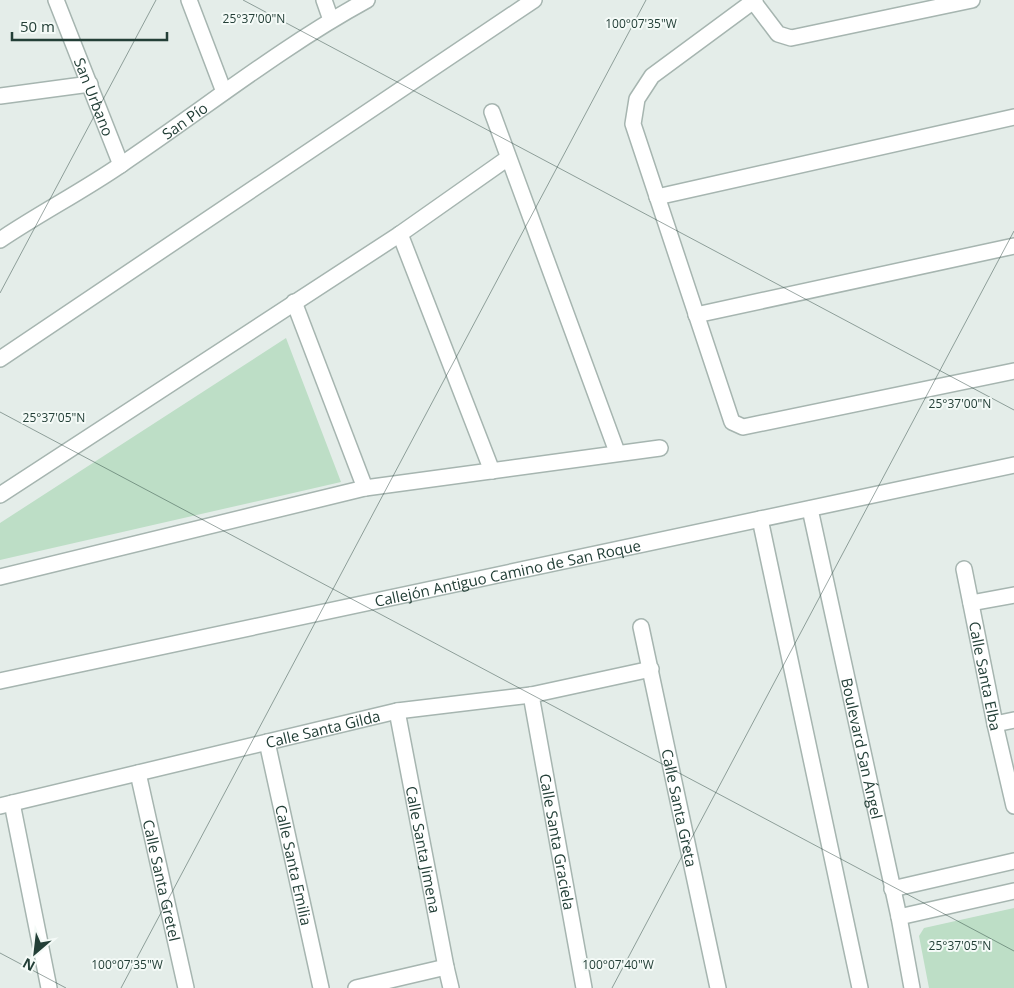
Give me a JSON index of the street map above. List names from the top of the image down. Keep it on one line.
{"streets":{"street":["San Urbano","San Pío","Callejón Antiguo Camino de San Roque","Calle Santa Elba","Calle Santa Gilda","Boulevard San Ángel","Calle Santa Greta","Calle Santa Graciela","Calle Santa Jimena","Calle Santa Emilia","Calle Santa Gretel"]},"crossings":[["San Urbano","San Pío"],["Callejón Antiguo Camino de San Roque","Boulevard San Ángel"],["Calle Santa Gilda","Calle Santa Greta"],["Calle Santa Gilda","Calle Santa Graciela"],["Calle Santa Gilda","Calle Santa Jimena"],["Calle Santa Gilda","Calle Santa Emilia"],["Calle Santa Gilda","Calle Santa Gretel"]],"scale_bar":"50 m","north":"bottom left","coordinates":["25°37'00\"N","100°07'35\"W","25°37'05\"N","100°07'40\"W"]}
